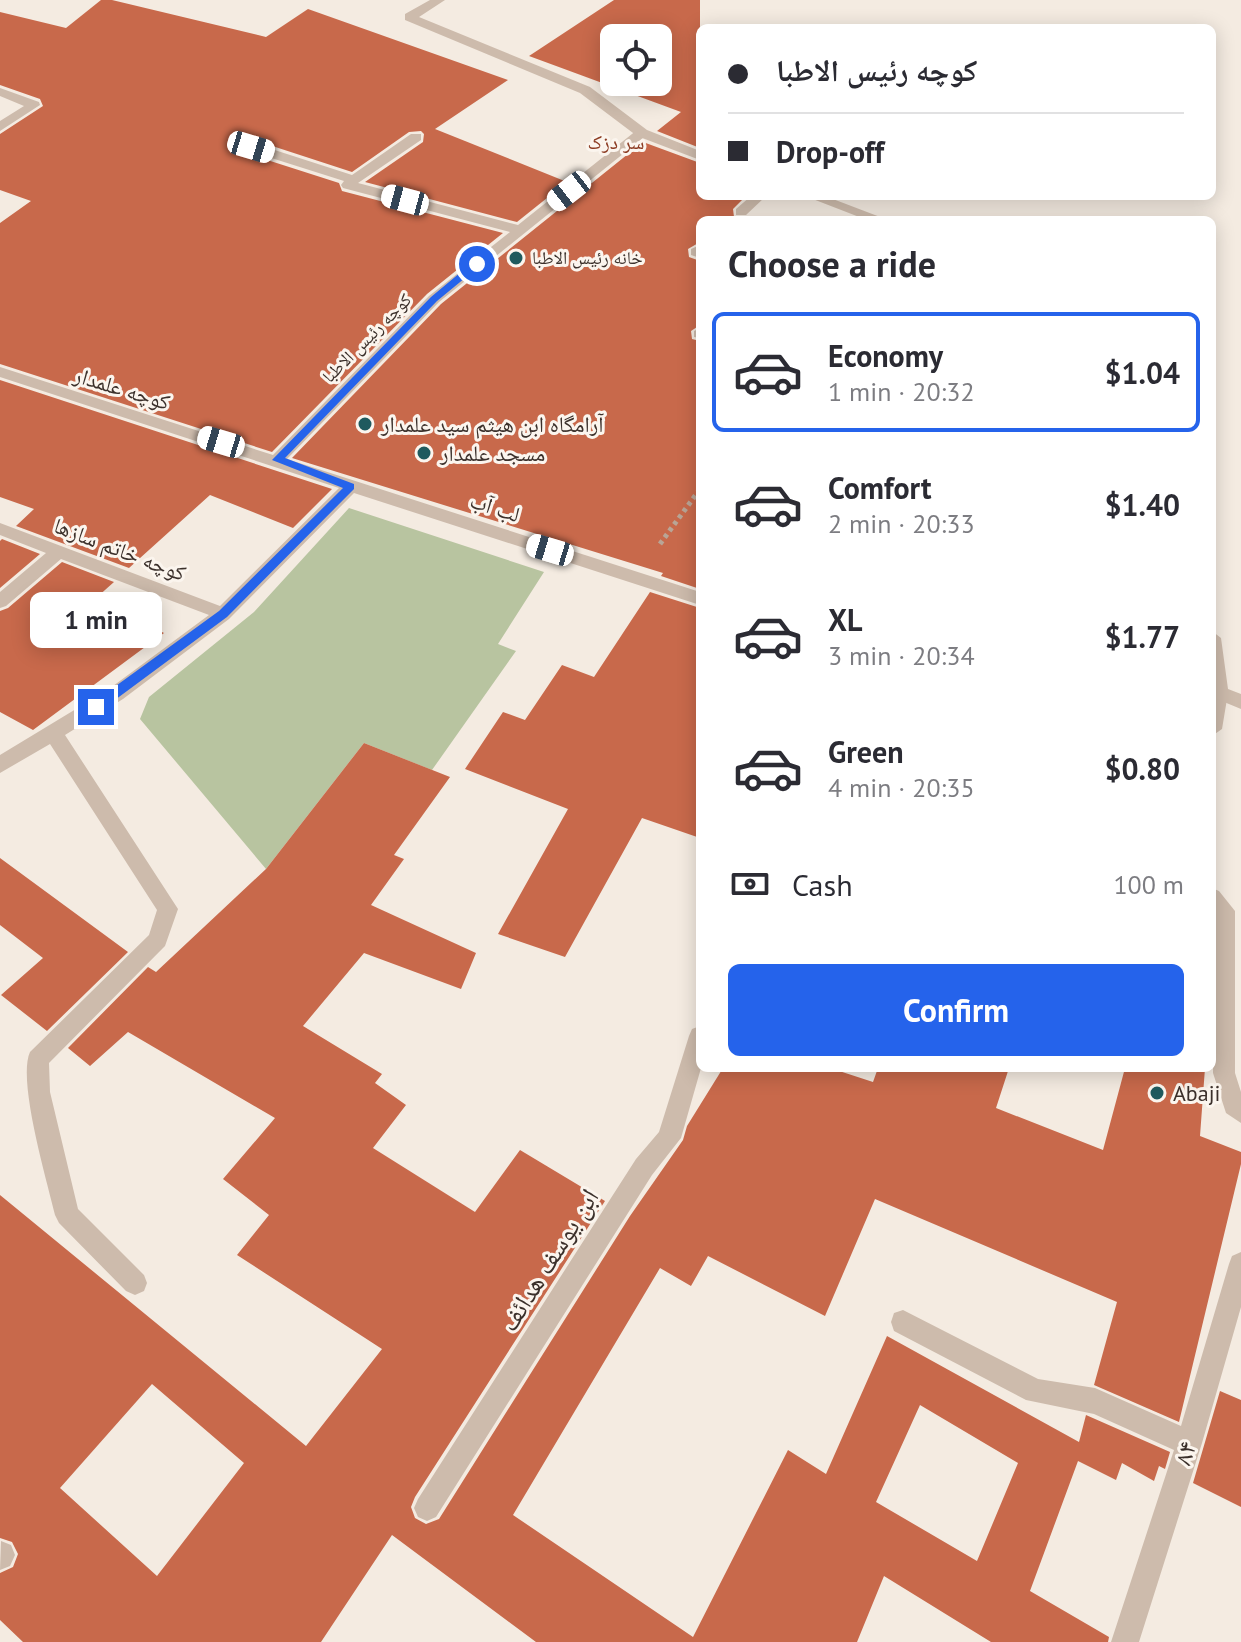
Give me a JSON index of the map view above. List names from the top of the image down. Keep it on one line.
{"streets":{"street":["کوچه رئیس الاطبا","کوچه علمدار","لب آب","کوچه خاتم سازها","ابن یوسف هدائف","۸۴"]},"crossings":[["کوچه رئیس الاطبا","کوچه علمدار"],["کوچه رئیس الاطبا","لب آب"],["کوچه علمدار","لب آب"]],"districts":["سر دزک"],"places":["خانه رئیس الاطبا","آرامگاه ابن هیثم سید علمدار","مسجد علمدار","Abaji"],"page":{"banner":["کوچه رئیس الاطبا","Drop-off"],"heading":"Choose a ride","list":[{"name":"Economy","note":"1 min · 20:32","value":"$1.04"},{"name":"Comfort","note":"2 min · 20:33","value":"$1.40"},{"name":"XL","note":"3 min · 20:34","value":"$1.77"},{"name":"Green","note":"4 min · 20:35","value":"$0.80"}],"bubble":"1 min","pay":["Cash","100 m"],"buttons":"Confirm"}}
